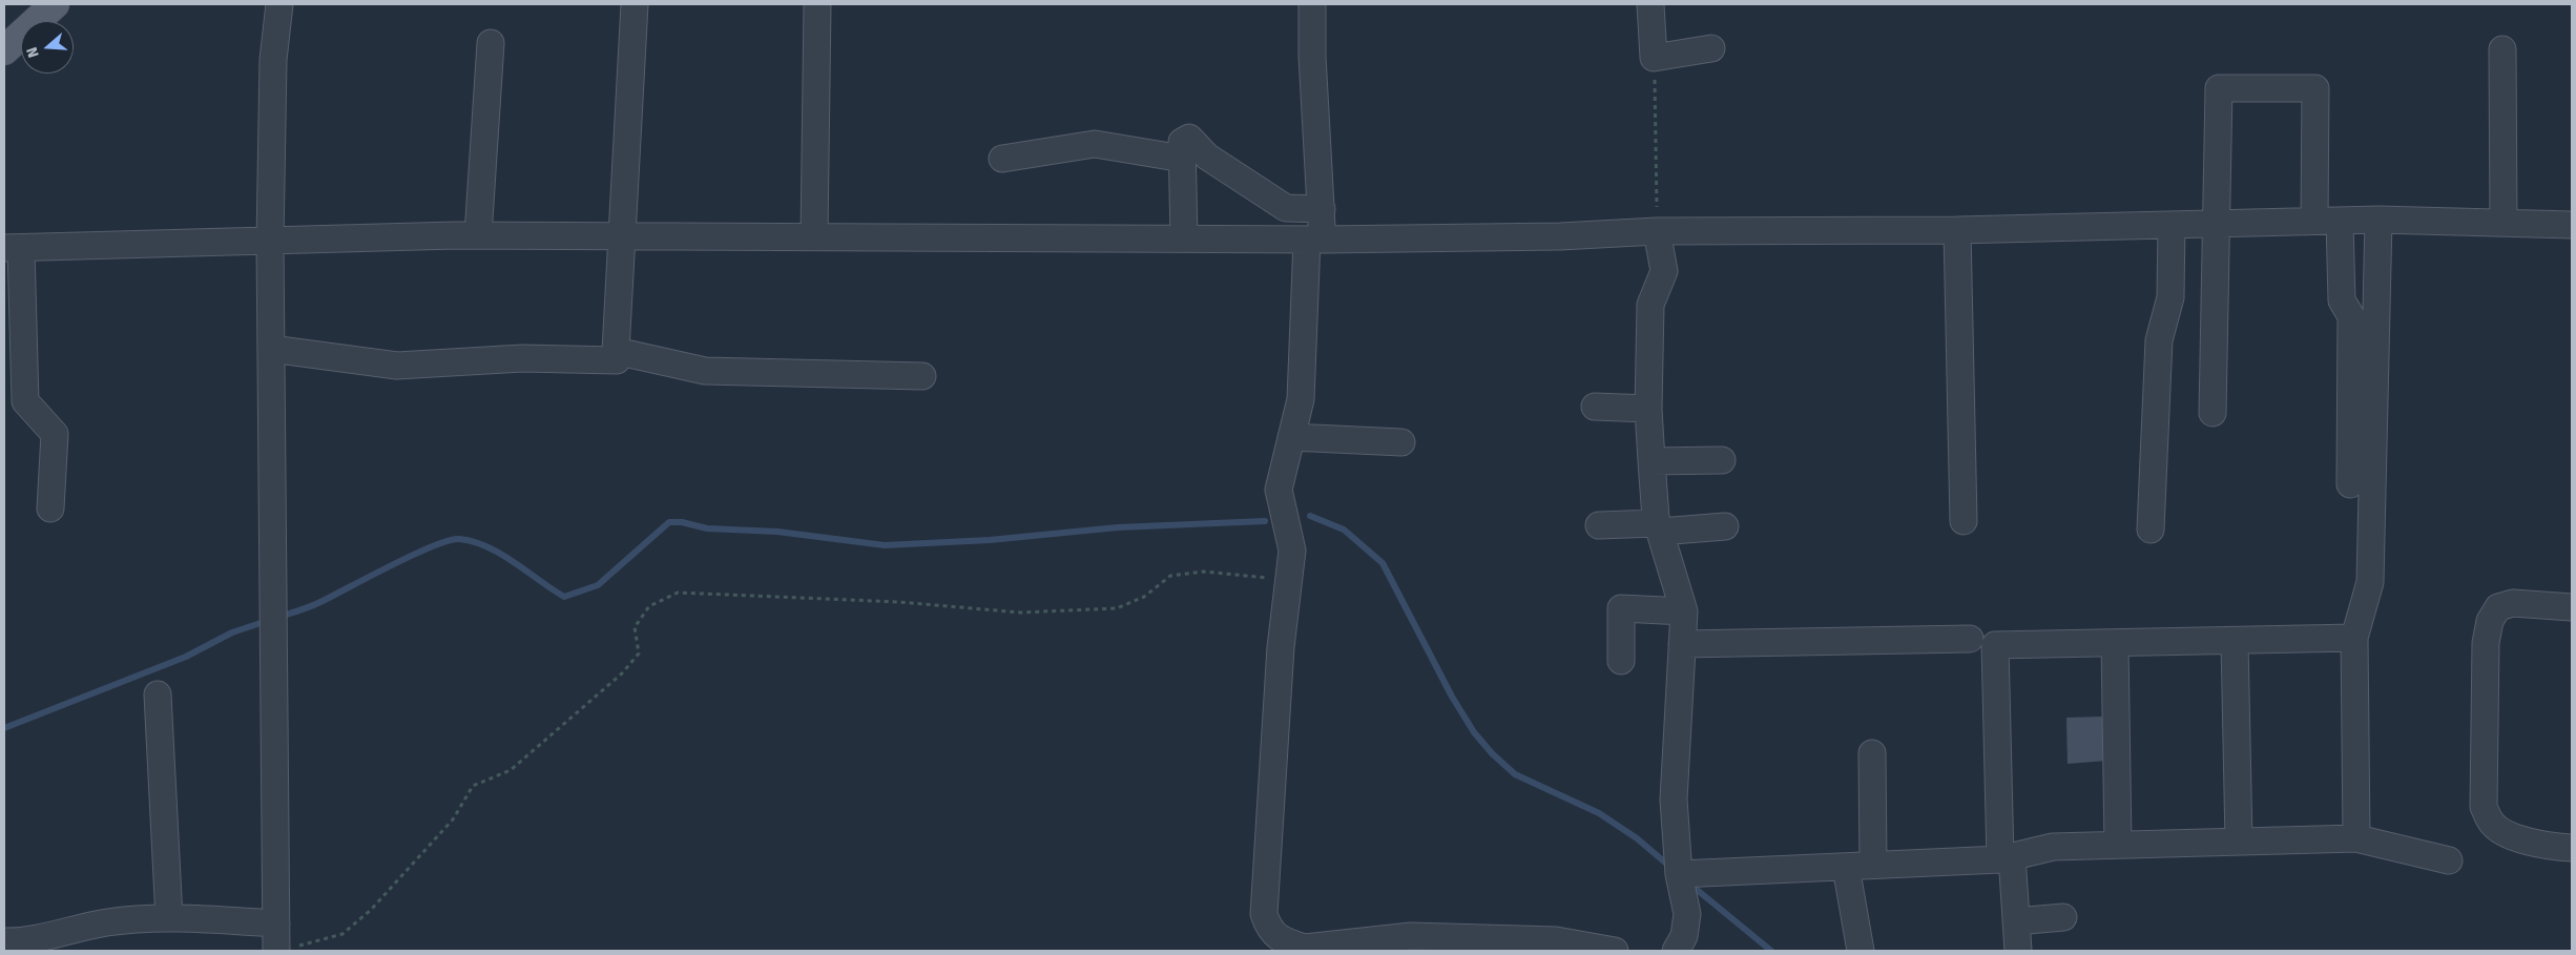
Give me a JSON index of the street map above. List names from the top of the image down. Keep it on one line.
{"north":"left"}
